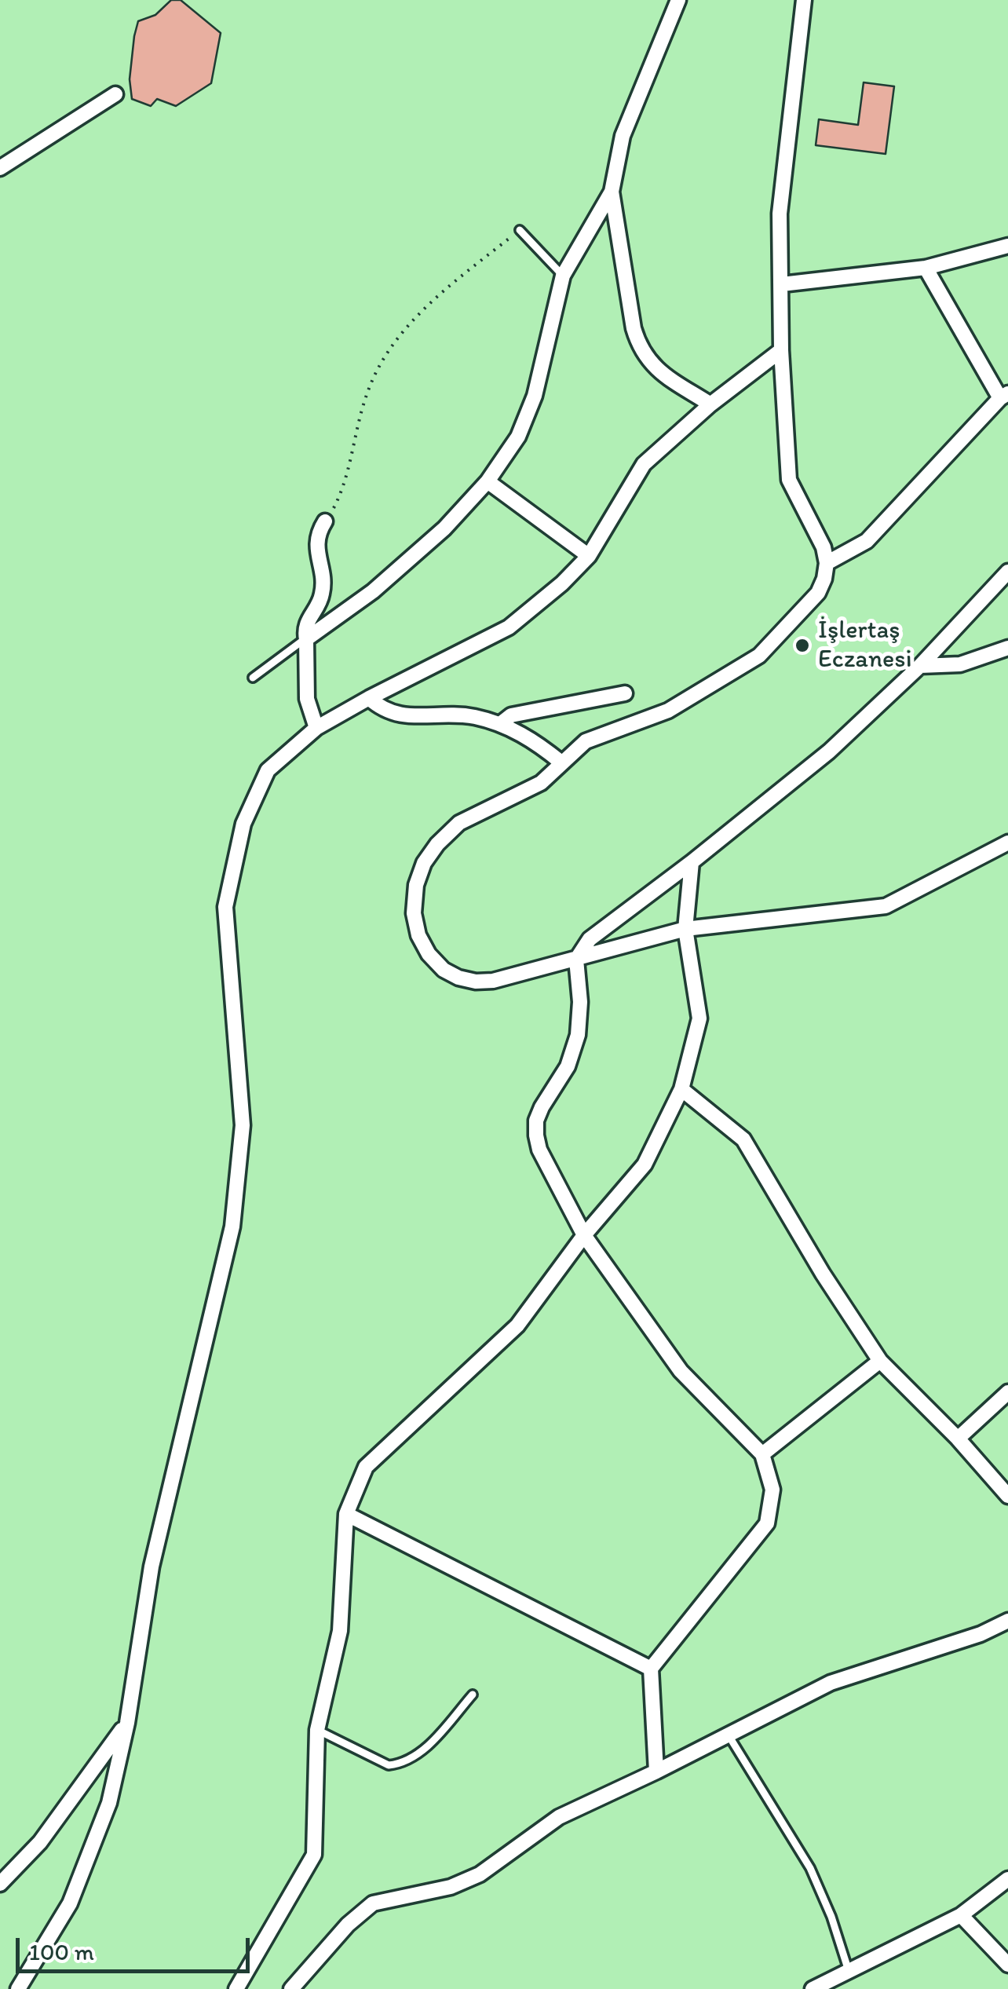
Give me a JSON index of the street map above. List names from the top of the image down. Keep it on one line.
{"places":["İşlertaş Eczanesi"],"scale_bar":"100 m"}
